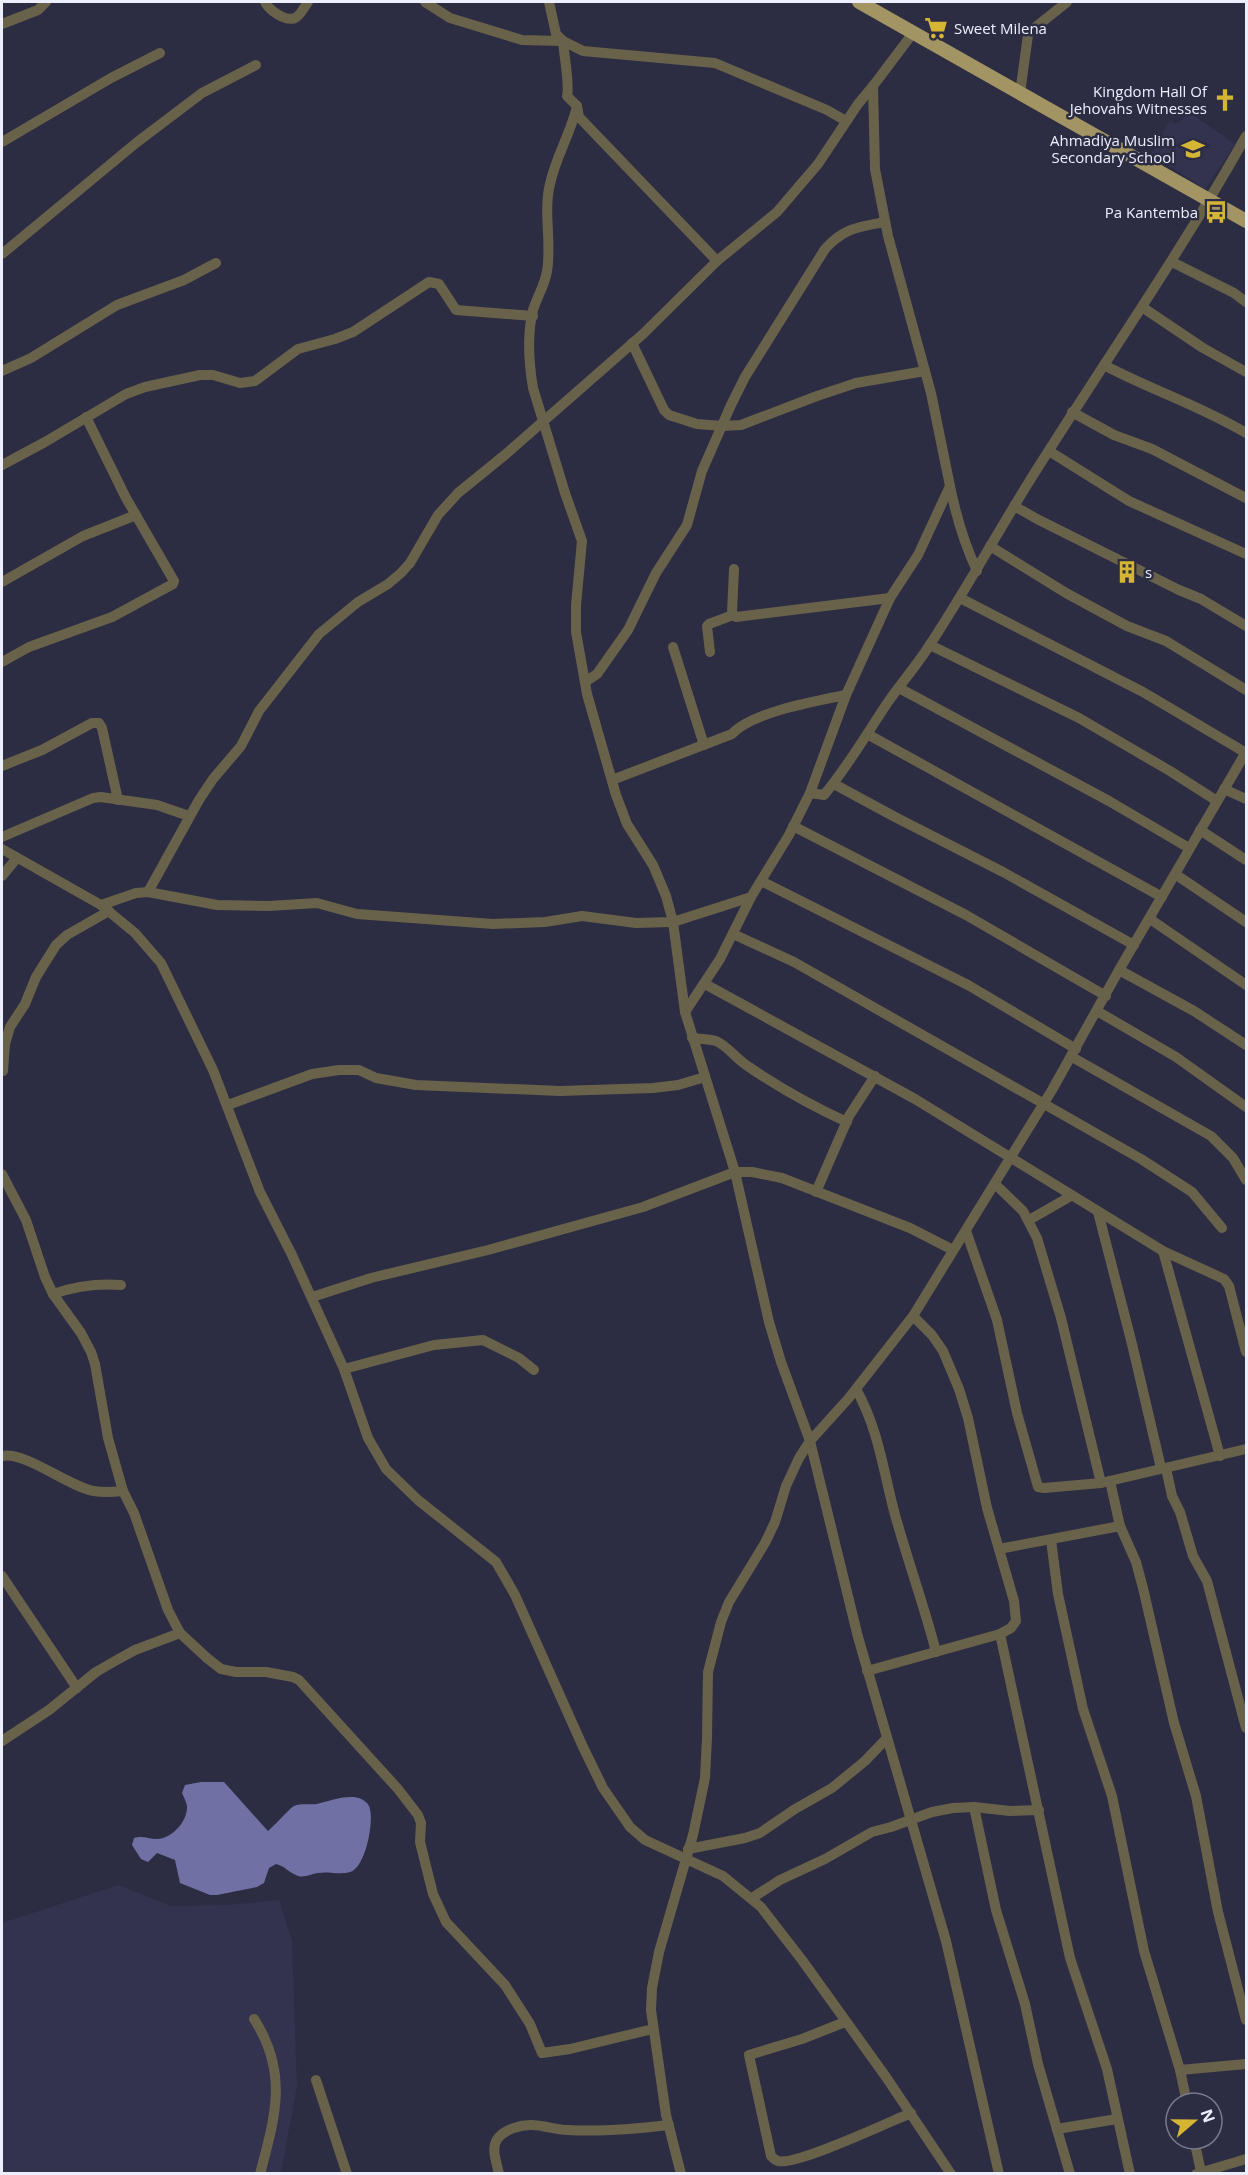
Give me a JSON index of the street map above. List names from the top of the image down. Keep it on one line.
{"places":{"supermarket":["Sweet Milena"],"church":["Kingdom Hall Of Jehovahs Witnesses"],"school or university":["Ahmadiya Muslim Secondary School"],"bus stop":["Pa Kantemba"],"building":["s"]},"north":"right"}
